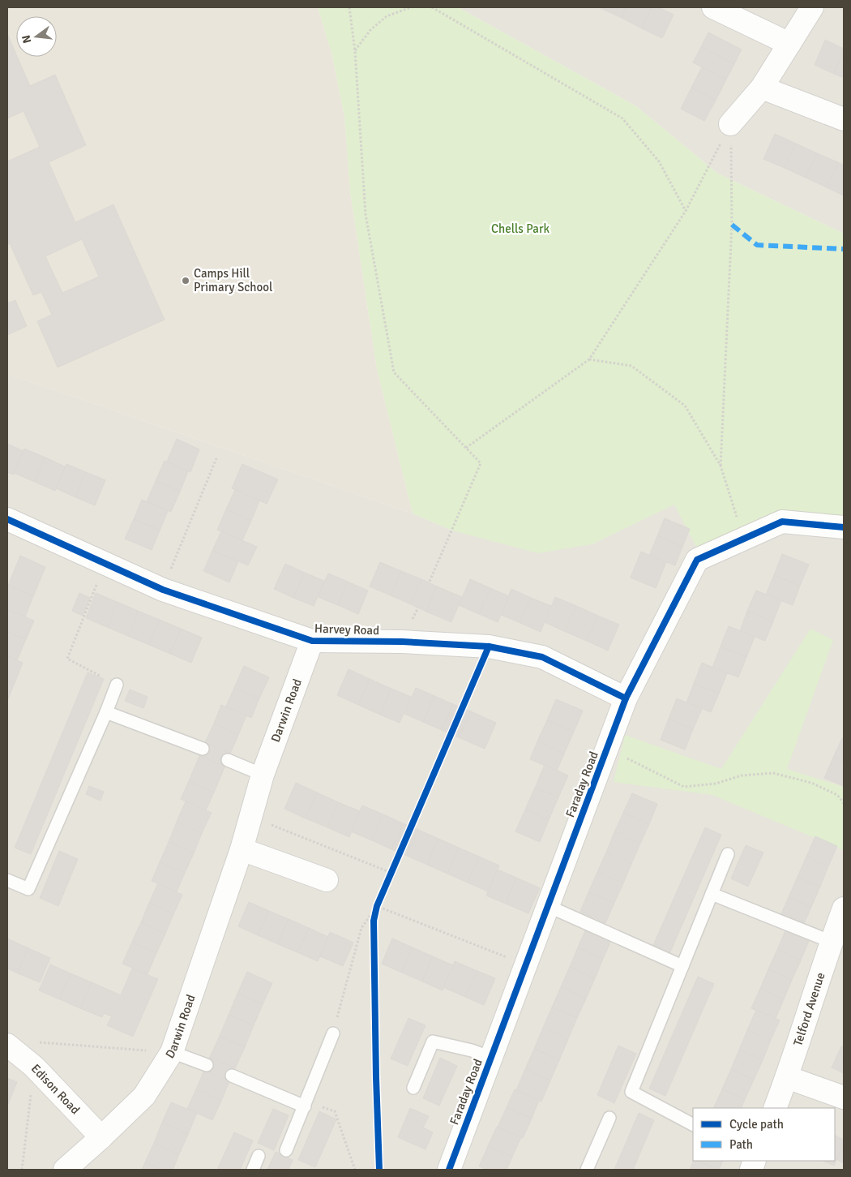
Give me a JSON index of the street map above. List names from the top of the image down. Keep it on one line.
{"streets":{"street":["Harvey Road","Darwin Road","Faraday Road","Telford Avenue","Edison Road"]},"crossings":[["Harvey Road","Darwin Road"],["Harvey Road","Faraday Road"],["Darwin Road","Edison Road"]],"parks":["Chells Park"],"places":["Camps Hill Primary School"],"legend":["Cycle path","Path"],"north":"left"}
